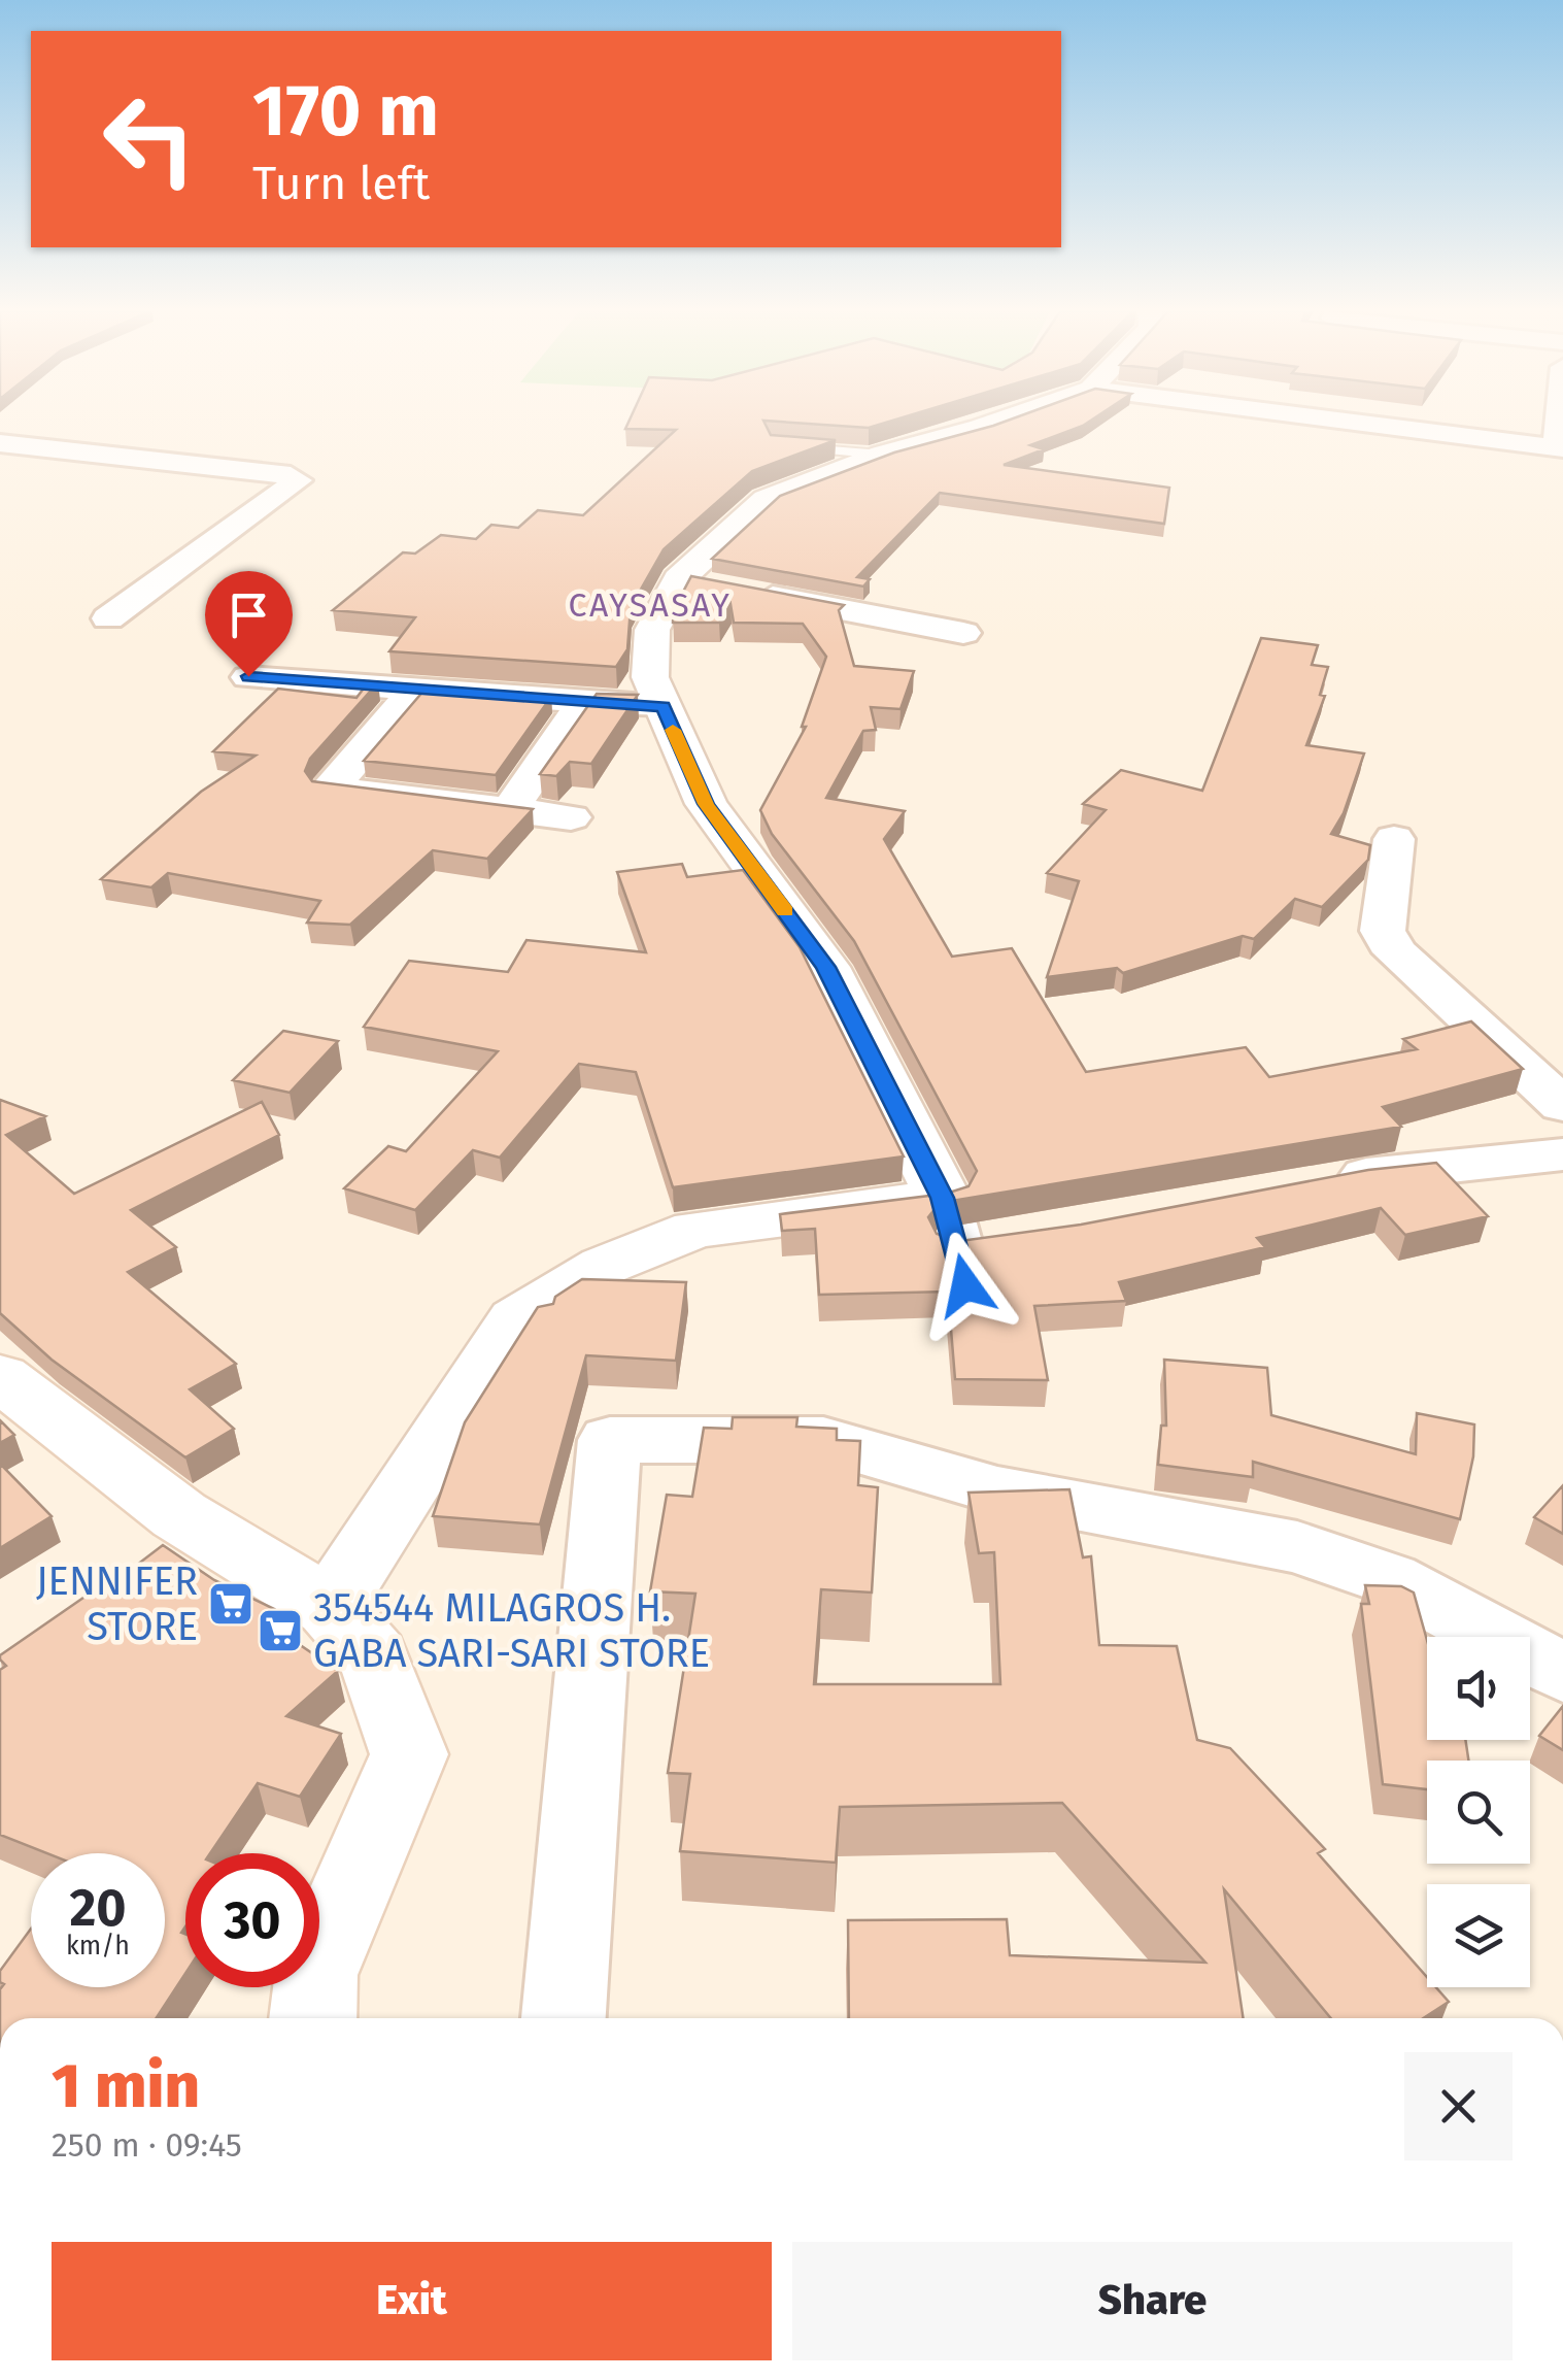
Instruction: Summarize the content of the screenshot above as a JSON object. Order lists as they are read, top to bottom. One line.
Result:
{"districts":["CAYSASAY"],"places":{"supermarket":["JENNIFER STORE","354544 MILAGROS H. GABA SARI-SARI STORE"]},"page":{"turn":["170 m","Turn left"],"speed":"20 km/h","limit":"30","heading":["1 min","250 m · 09:45"],"buttons":["Exit","Share"]}}
